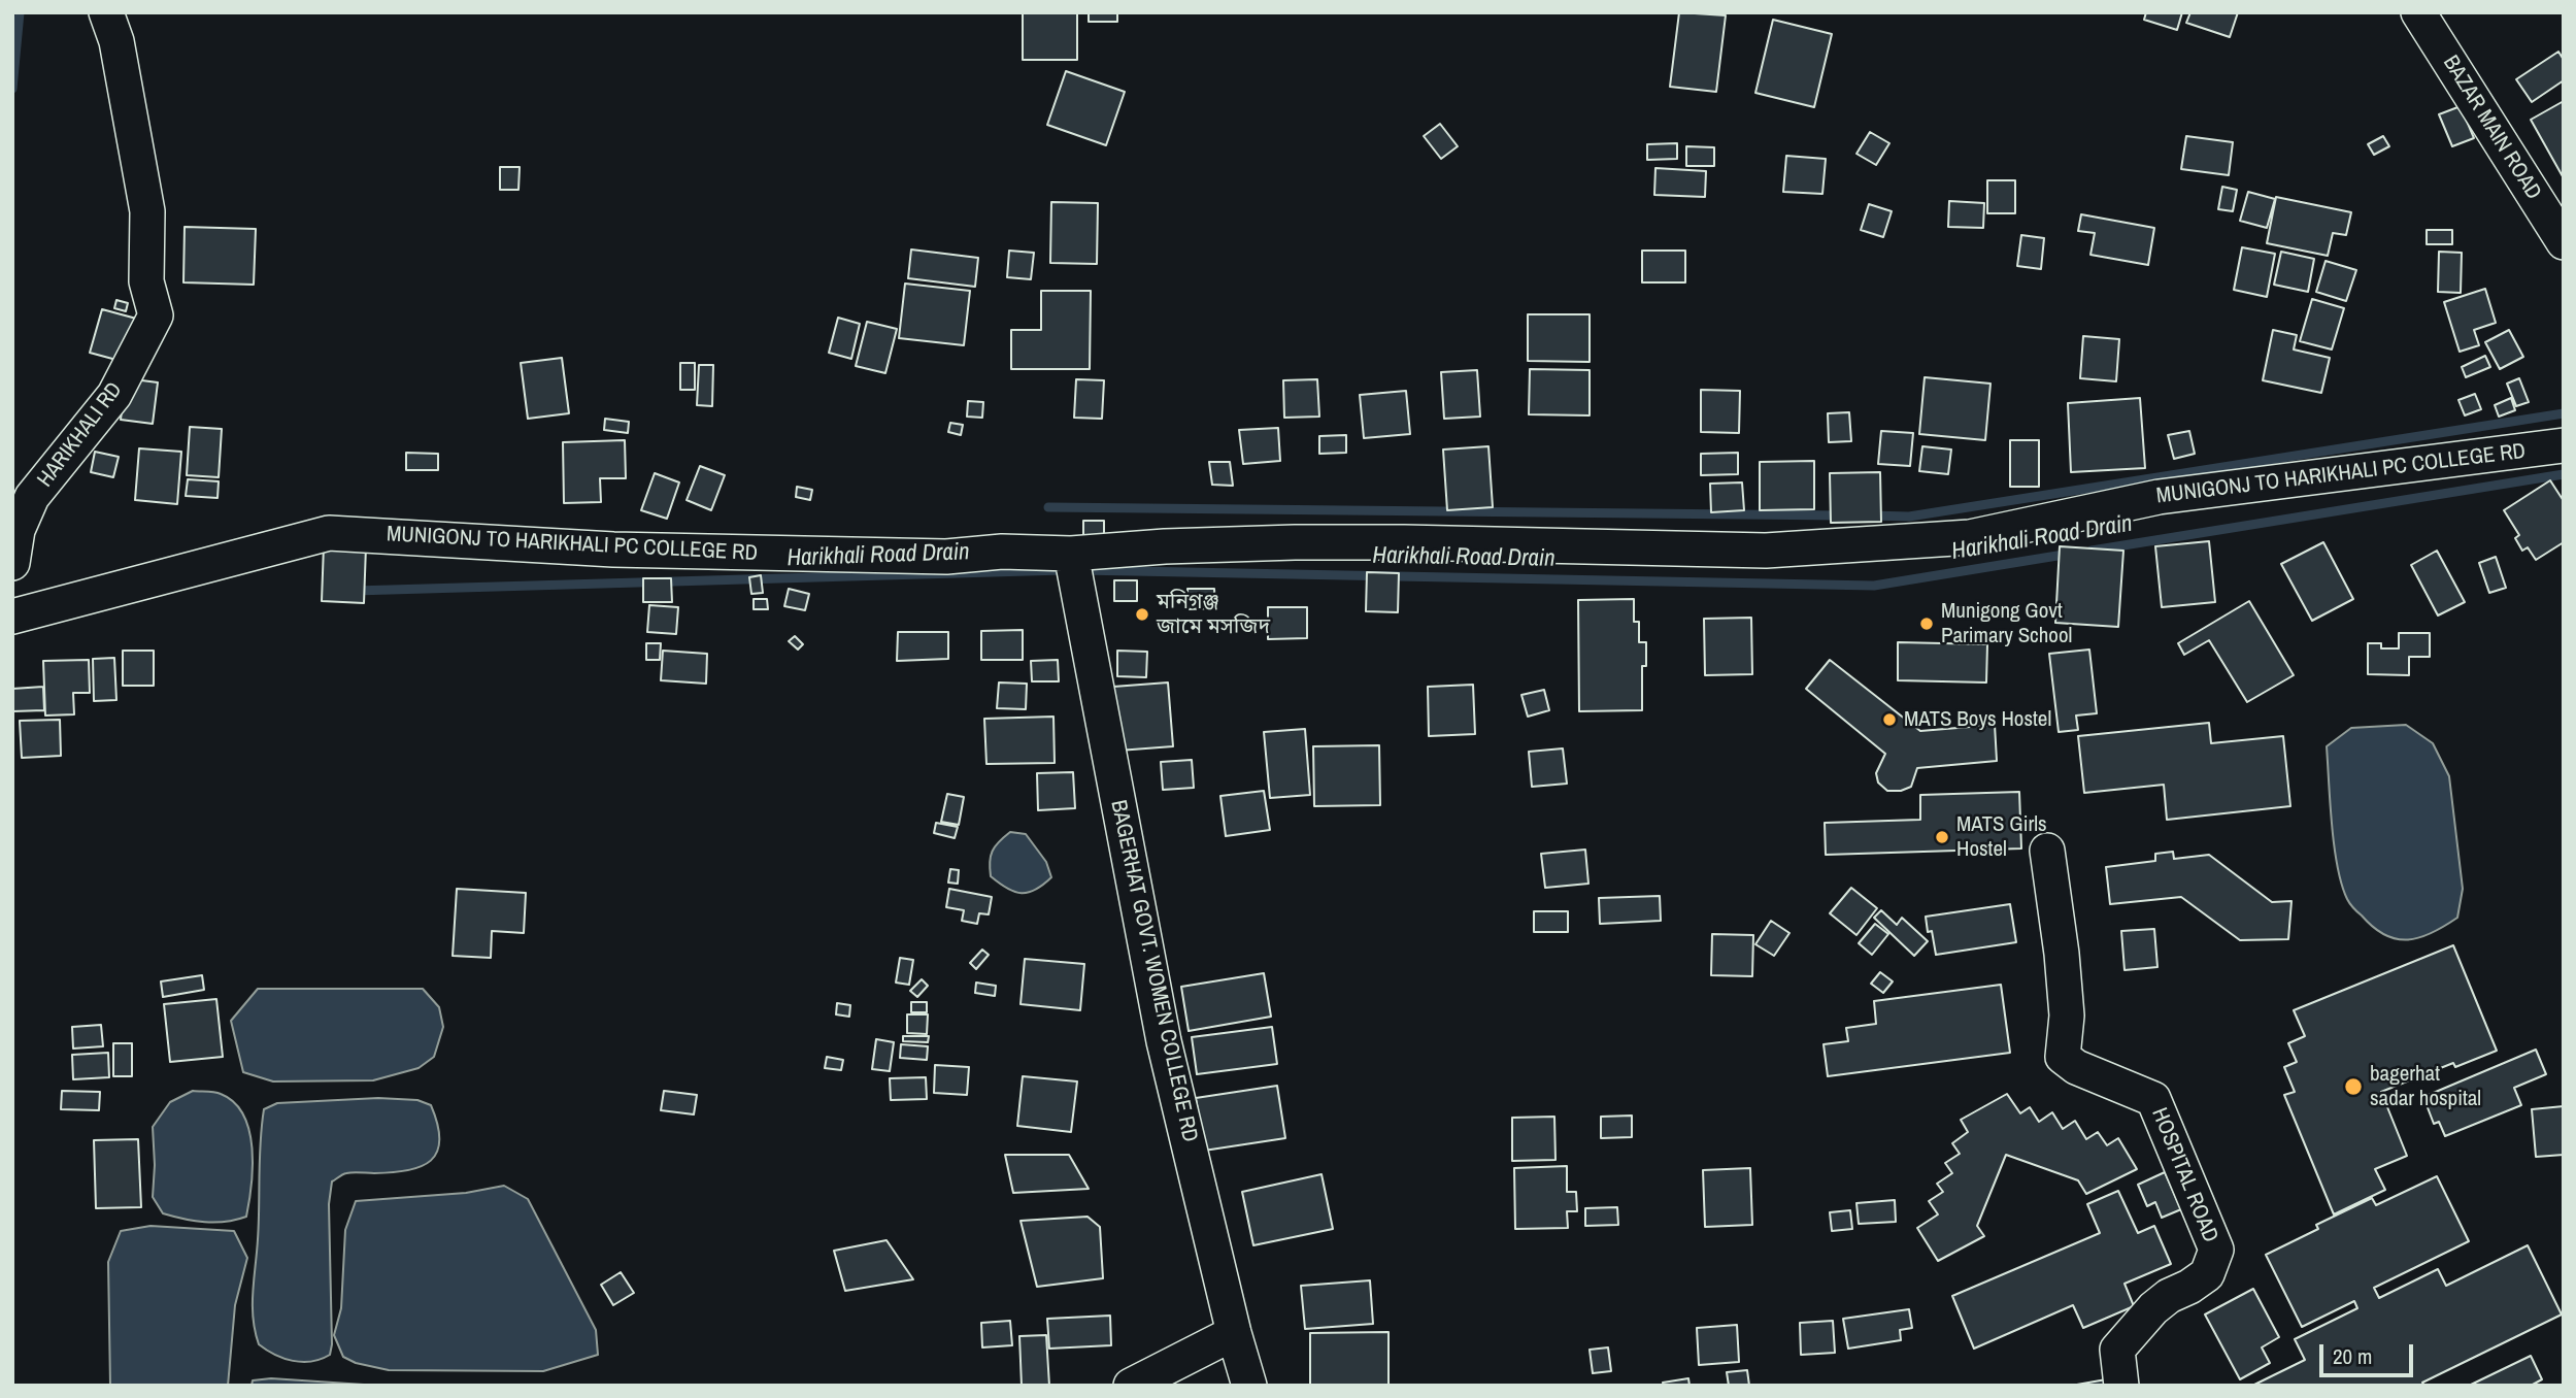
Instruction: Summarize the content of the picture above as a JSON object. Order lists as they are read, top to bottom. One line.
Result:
{"streets":{"street":["BAZAR MAIN ROAD","HARIKHALI RD","MUNIGONJ TO HARIKHALI PC COLLEGE RD","BAGERHAT GOVT. WOMEN COLLEGE RD","HOSPITAL ROAD"]},"crossings":[["MUNIGONJ TO HARIKHALI PC COLLEGE RD","BAGERHAT GOVT. WOMEN COLLEGE RD"]],"water":["Harikhali Road Drain"],"places":["মনিগঞ্জ জামে মসজিদ","Munigong Govt Parimary School","MATS Boys Hostel","MATS Girls Hostel","bagerhat sadar hospital"],"scale_bar":"20 m"}
